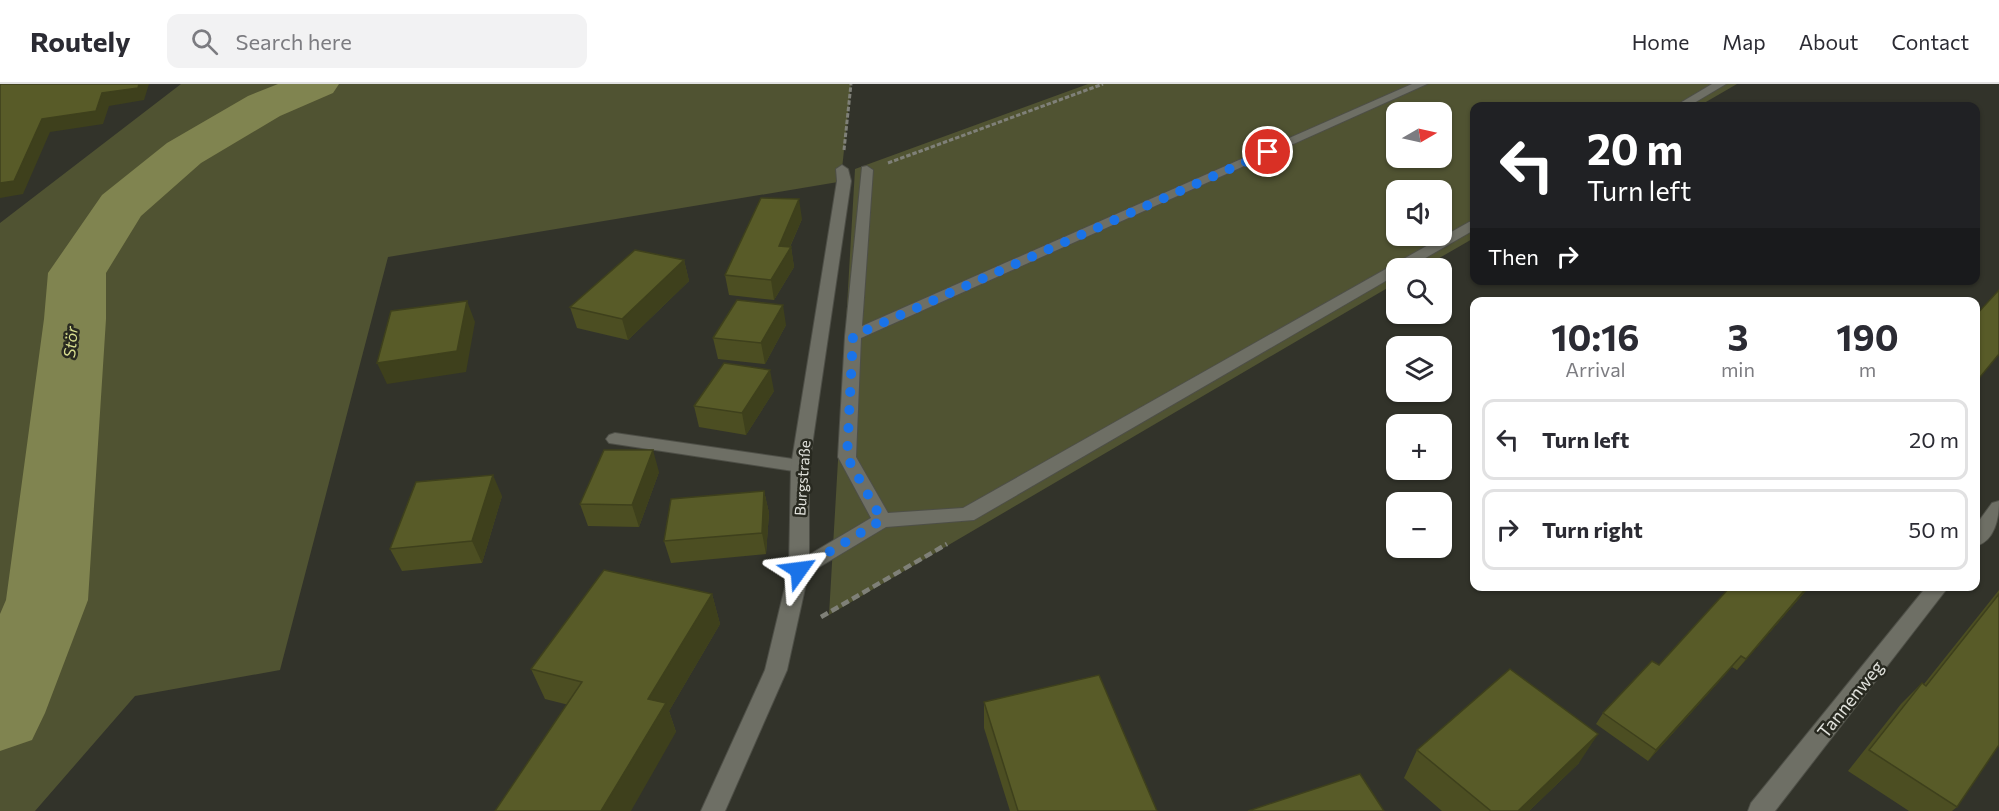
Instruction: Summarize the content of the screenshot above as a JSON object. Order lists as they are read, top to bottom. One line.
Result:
{"streets":{"street":["Burgstraße","Tannenweg"]},"water":["Stör"],"north":"right","page":{"header":"Routely","search":"Search here","nav":["Home","Map","About","Contact"],"map_buttons":["+","−"],"turn":["20 m","Turn left"],"then":"Then","eta":["10:16","Arrival","3","min","190","m"],"list":[{"name":"Turn left","value":"20 m"},{"name":"Turn right","value":"50 m"}]}}
